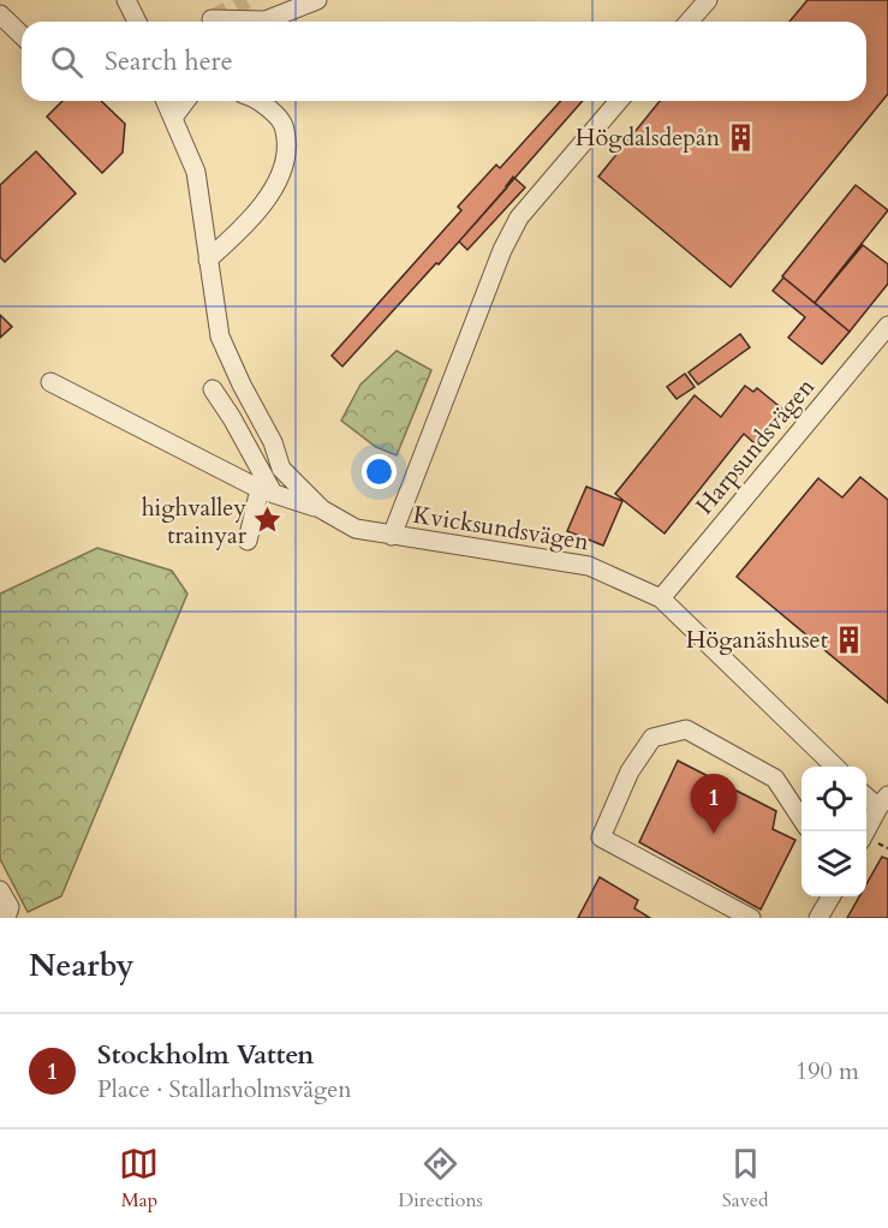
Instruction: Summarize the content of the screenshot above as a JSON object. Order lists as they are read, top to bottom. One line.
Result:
{"streets":{"street":["Harpsundsvägen","Kvicksundsvägen"]},"crossings":[["Harpsundsvägen","Kvicksundsvägen"]],"places":{"building":["Högdalsdepån","Höganäshuset"],"place":["highvalley trainyar"]},"page":{"search":"Search here","pins":"1","heading":"Nearby","list":[{"mark":"1","name":"Stockholm Vatten","note":"Place · Stallarholmsvägen","value":"190 m"}],"nav":["Map","Directions","Saved"]}}
